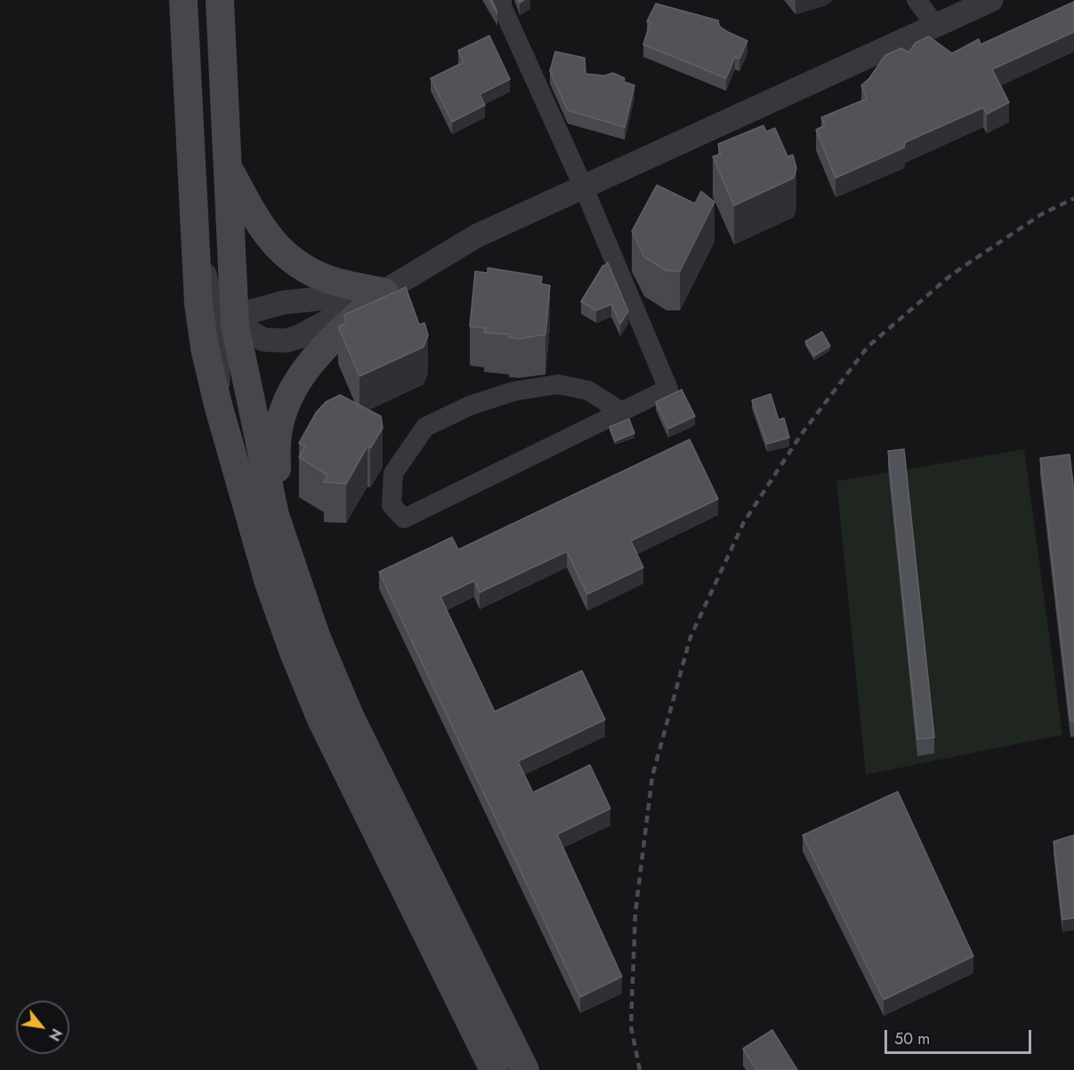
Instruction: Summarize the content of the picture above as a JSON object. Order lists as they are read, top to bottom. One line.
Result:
{"scale_bar":"50 m","north":"bottom right"}
